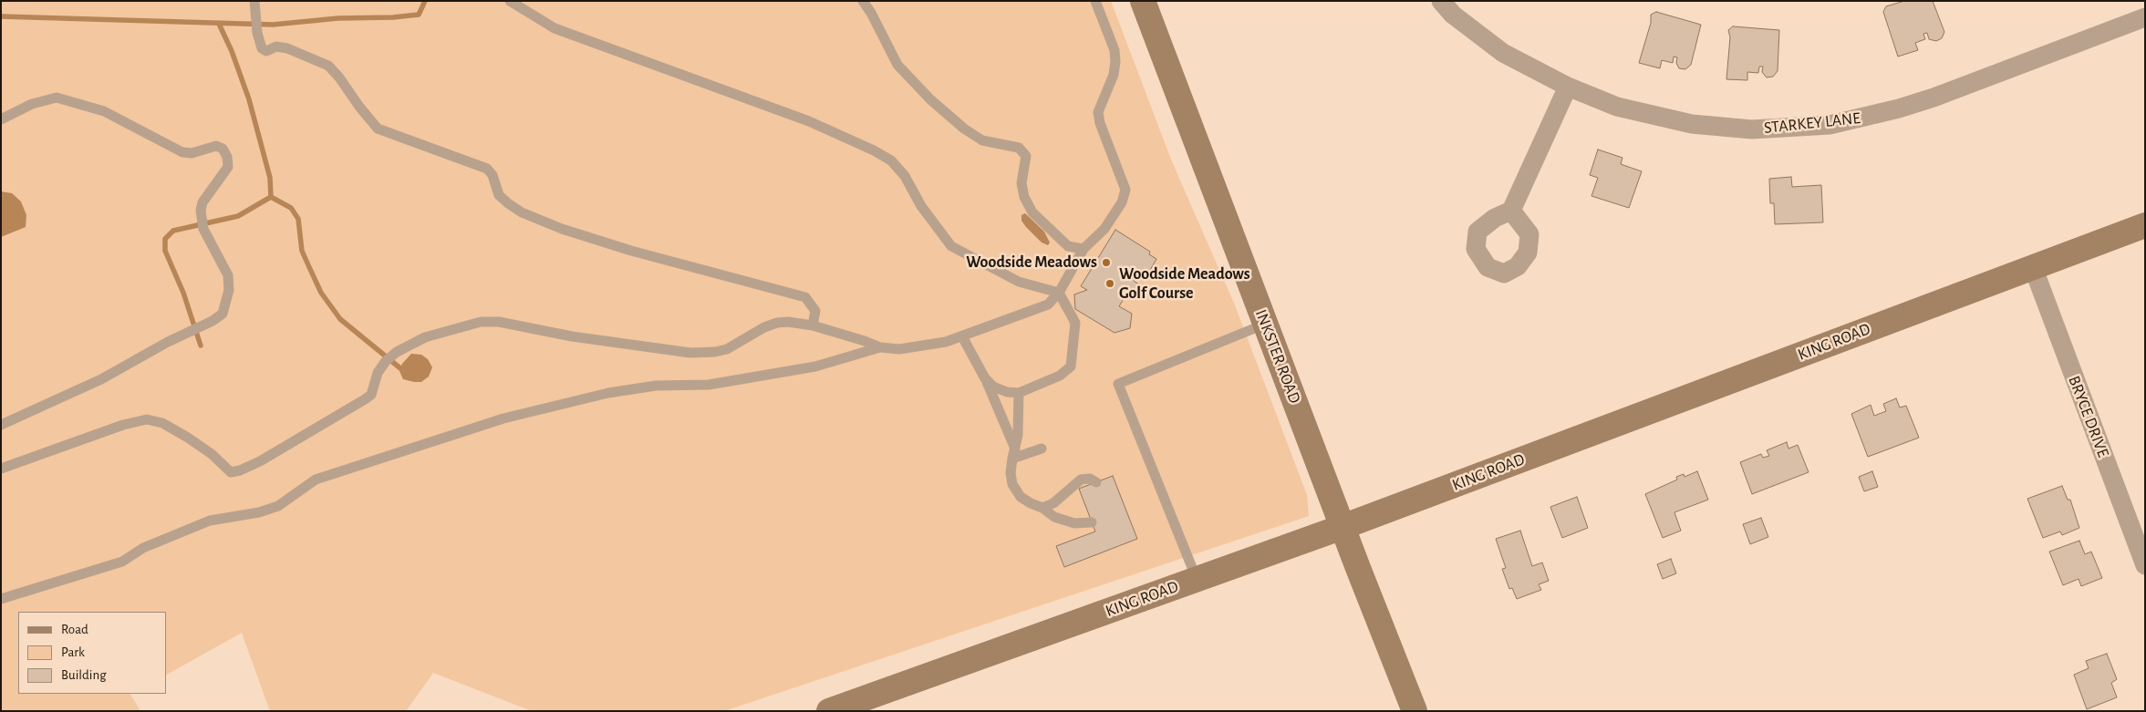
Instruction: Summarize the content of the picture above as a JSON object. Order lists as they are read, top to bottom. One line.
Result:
{"streets":{"street":["STARKEY LANE","KING ROAD","INKSTER ROAD","BRYCE DRIVE"]},"crossings":[["KING ROAD","INKSTER ROAD"],["KING ROAD","BRYCE DRIVE"]],"places":["Woodside Meadows","Woodside Meadows Golf Course"],"legend":["Road","Park","Building"]}
